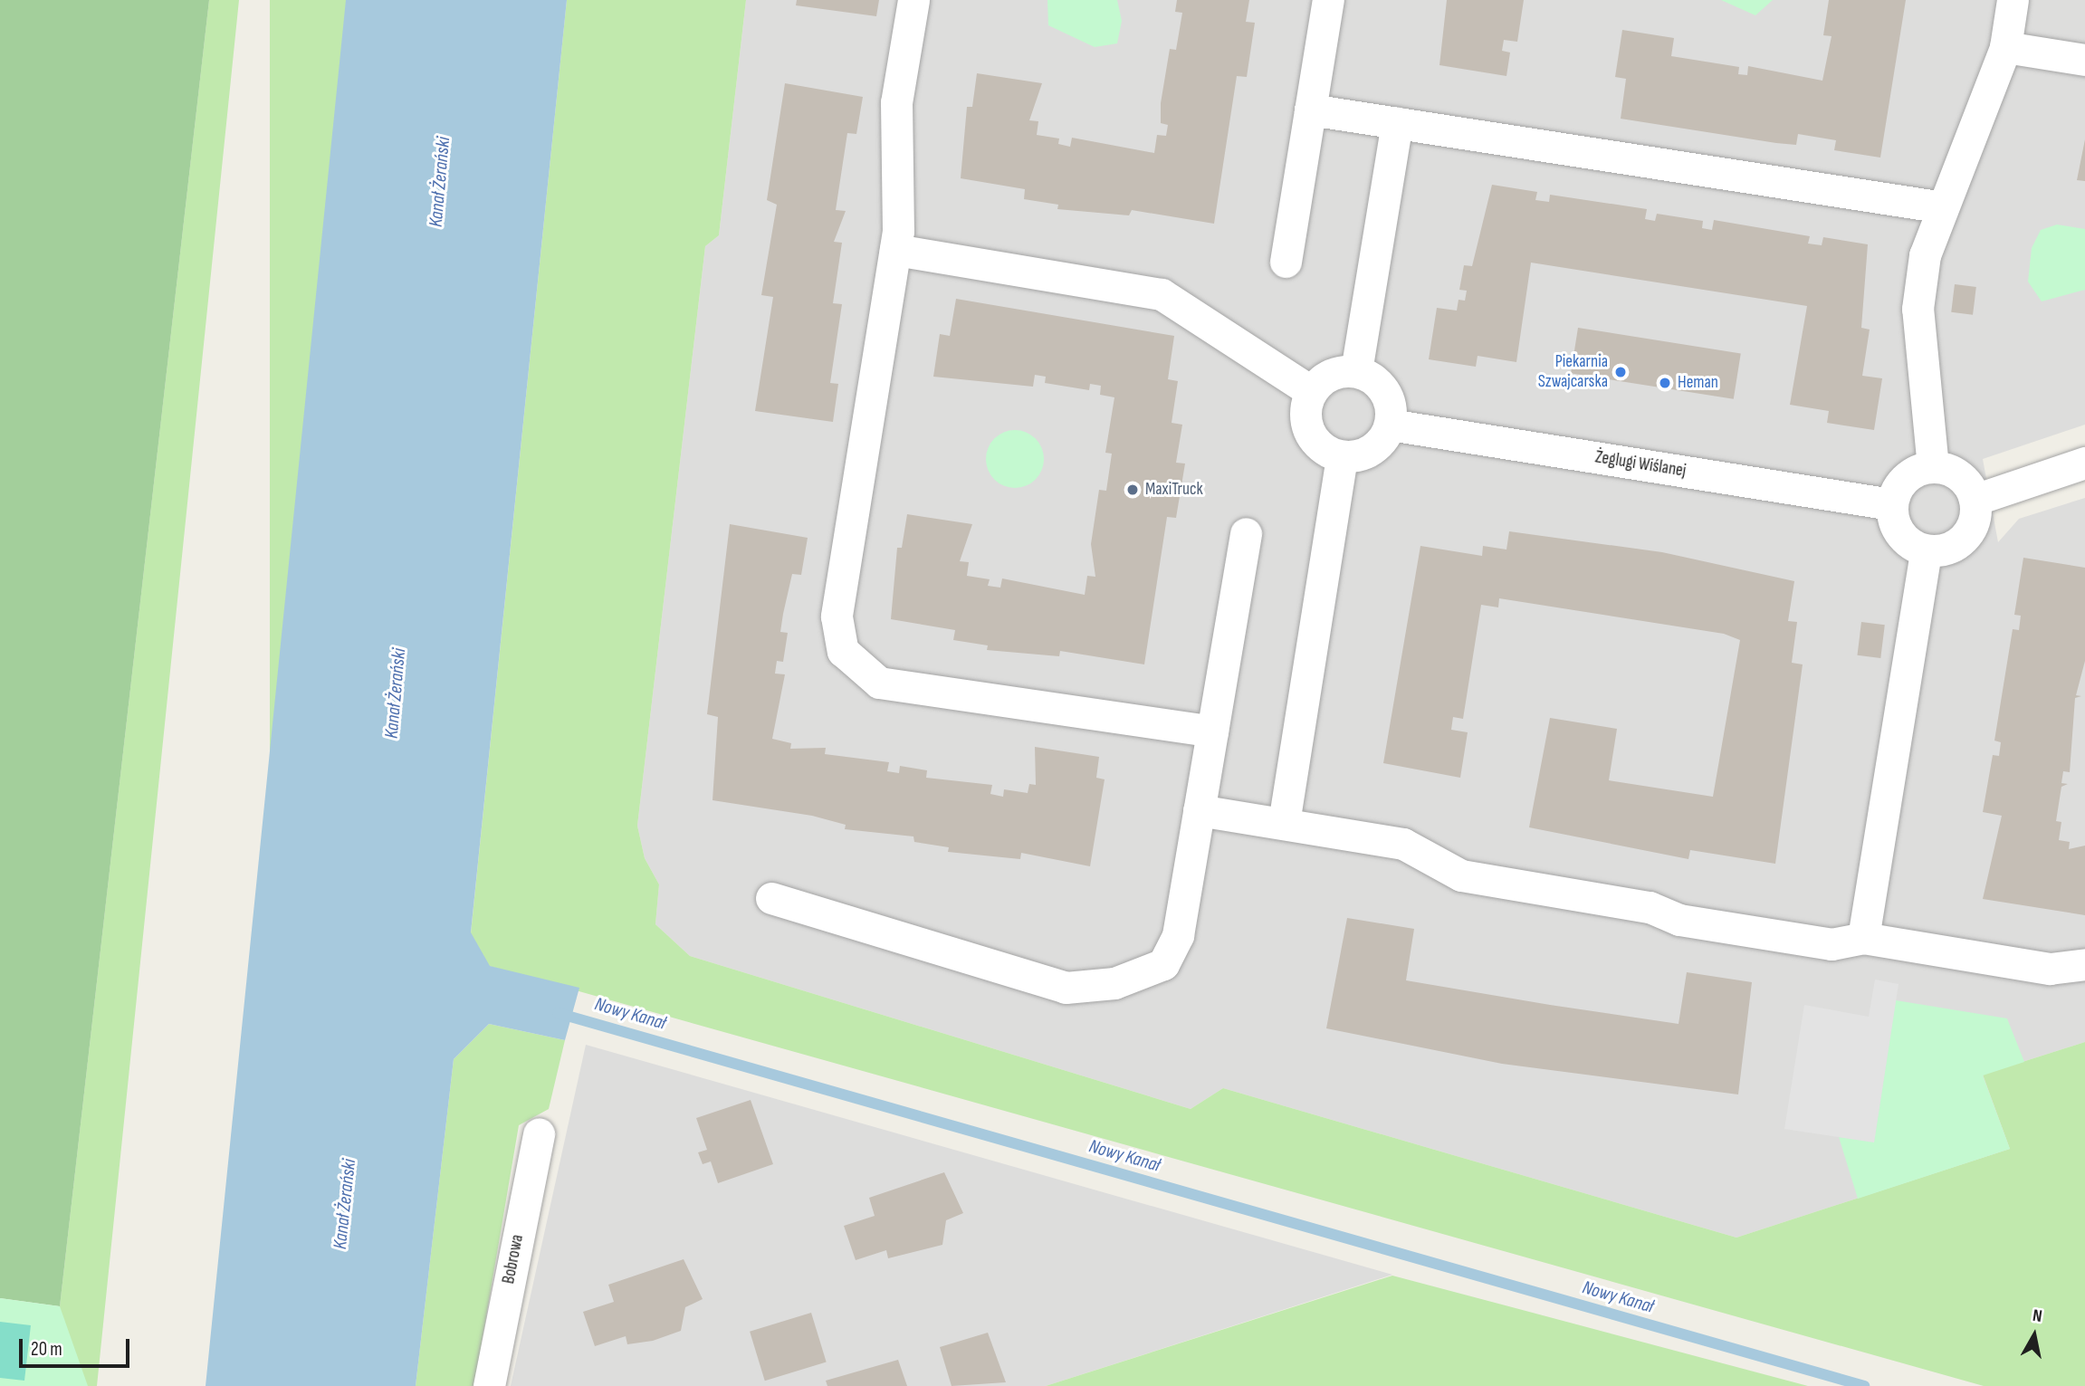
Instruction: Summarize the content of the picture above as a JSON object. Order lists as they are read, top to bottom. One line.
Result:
{"streets":{"street":["Żeglugi Wiślanej","Bobrowa"]},"water":["Kanał Żerański","Nowy Kanał"],"places":["Piekarnia Szwajcarska","Heman","MaxiTruck"],"scale_bar":"20 m","north":"top"}
